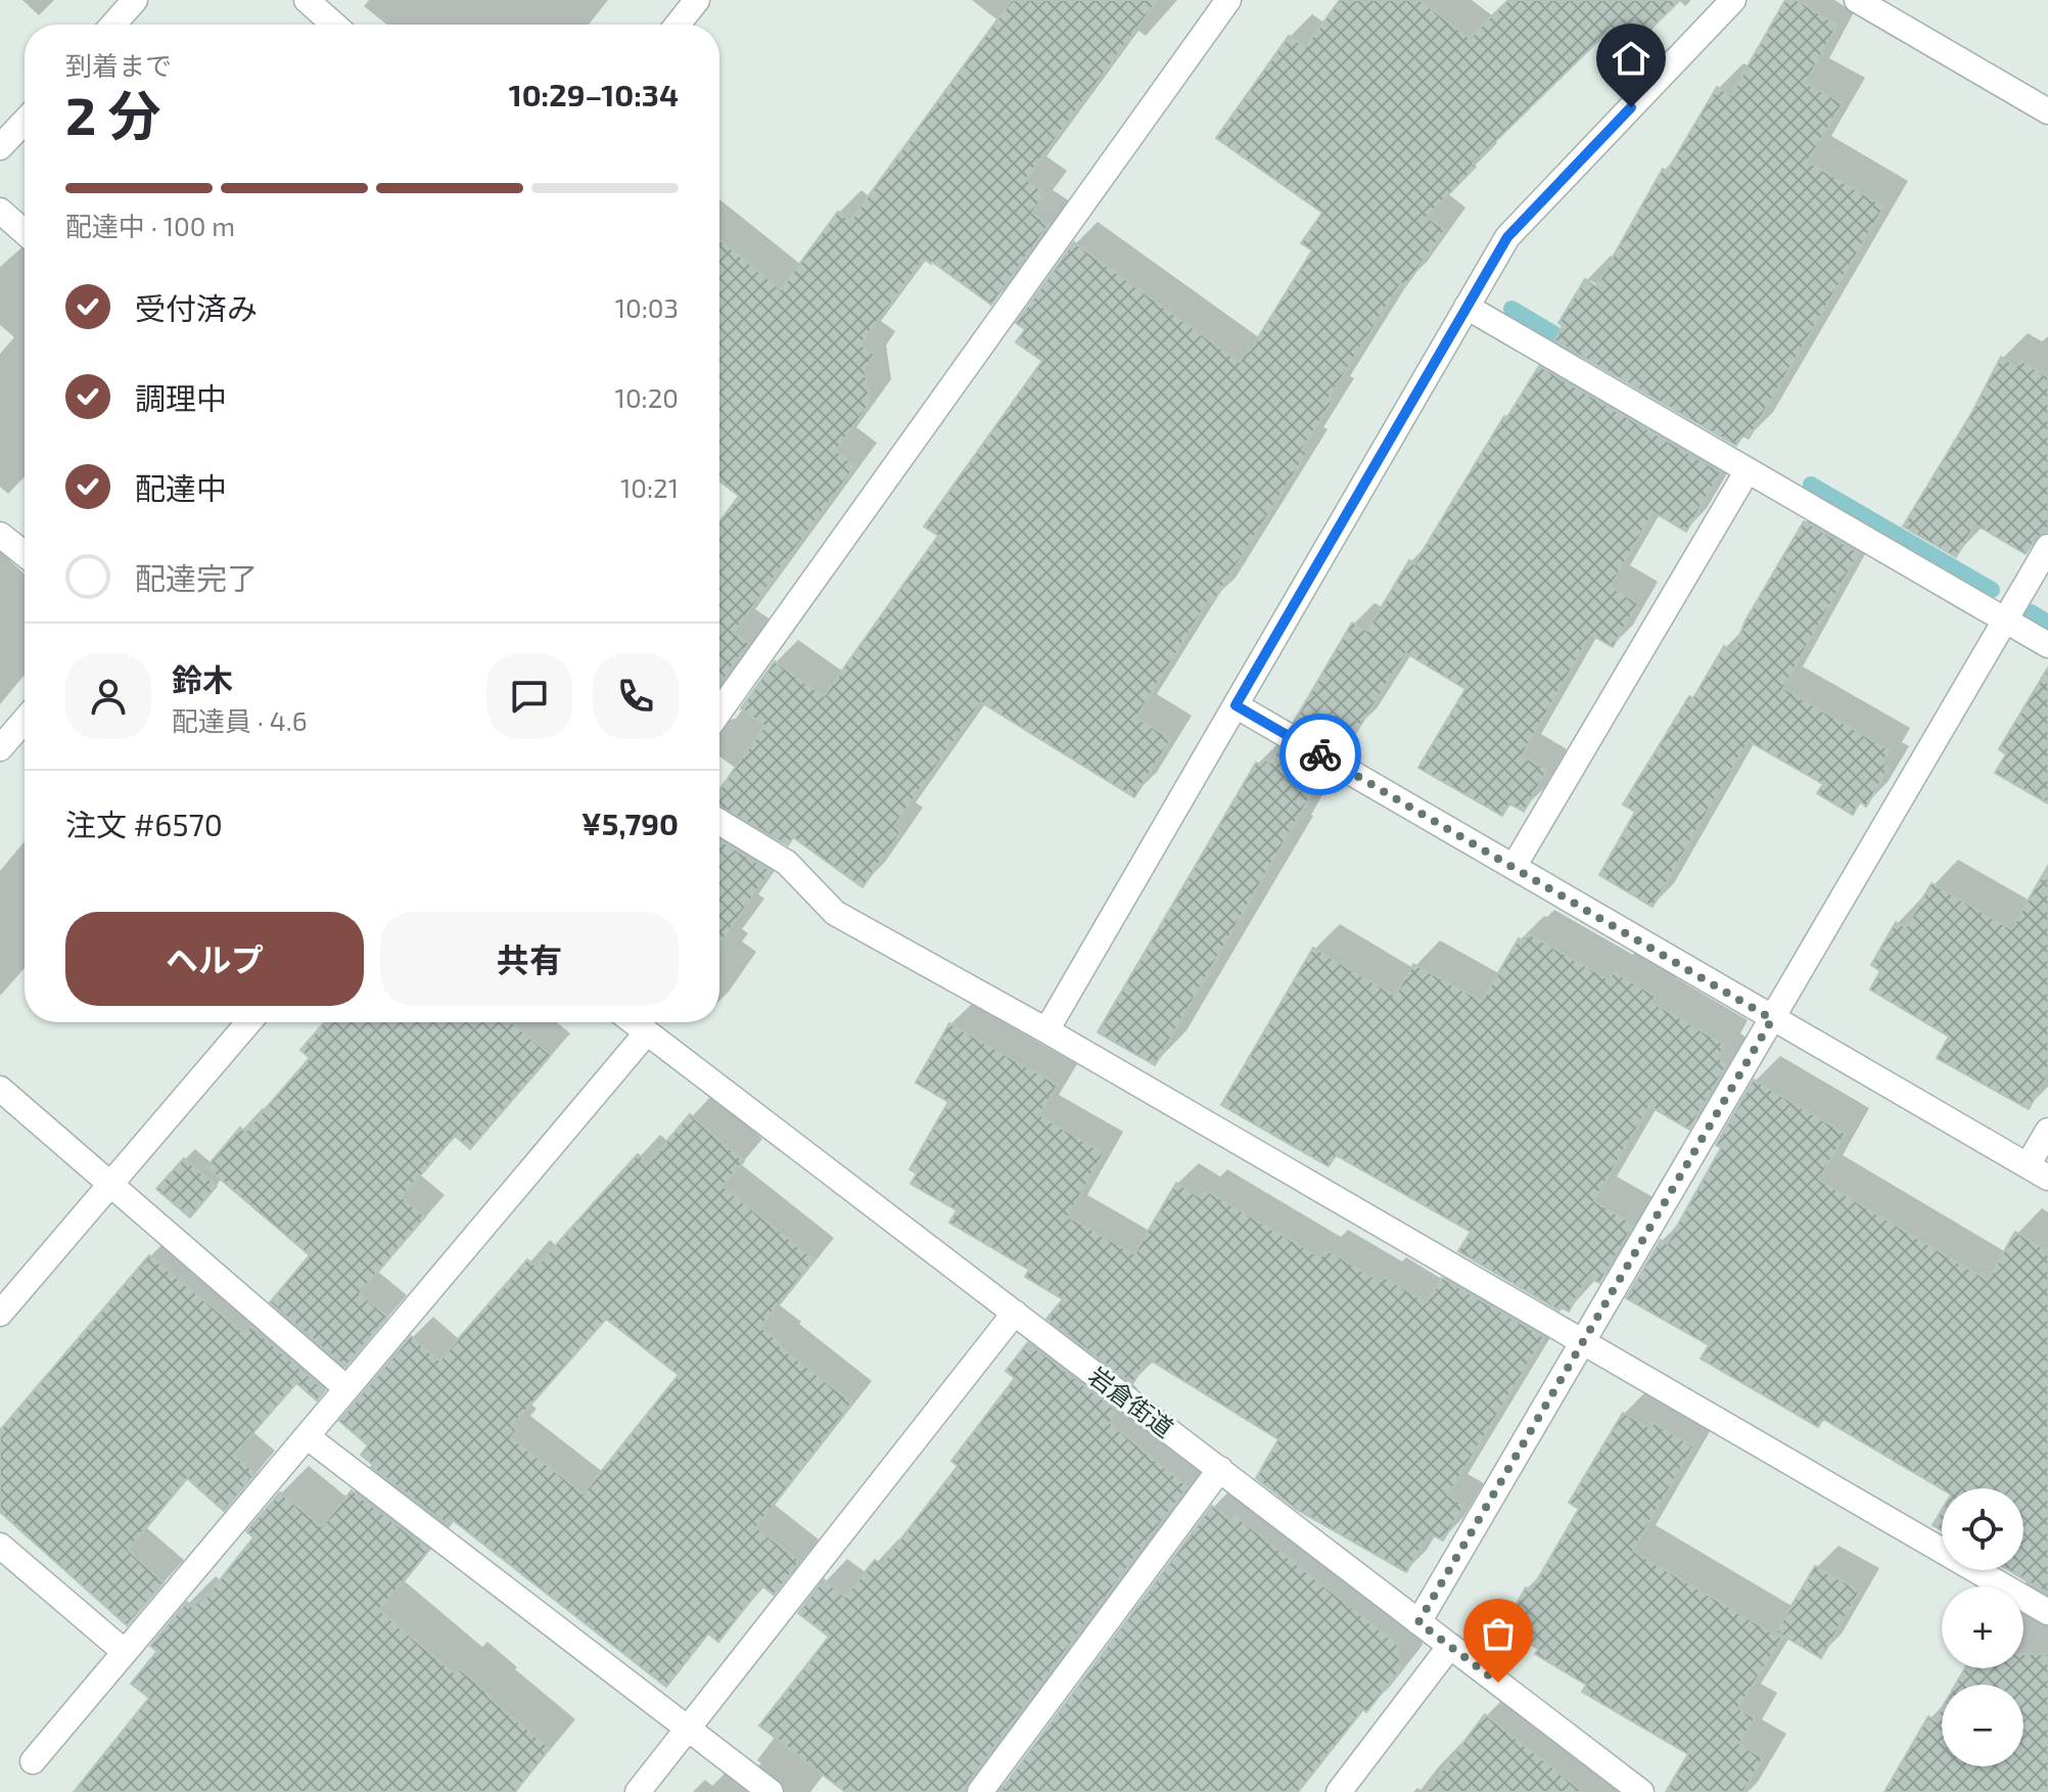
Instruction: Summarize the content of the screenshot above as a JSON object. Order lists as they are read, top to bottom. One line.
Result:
{"streets":{"street":["岩倉街道"]},"page":{"heading":["2 分","到着まで","10:29–10:34"],"panel":["鈴木","配達員 · 4.6","注文 #6570","¥5,790"],"bar":"配達中 · 100 m","list":[["受付済み","10:03"],["調理中","10:20"],["配達中","10:21"],"配達完了"],"buttons":["ヘルプ","共有"],"map_buttons":["+","−"]}}
